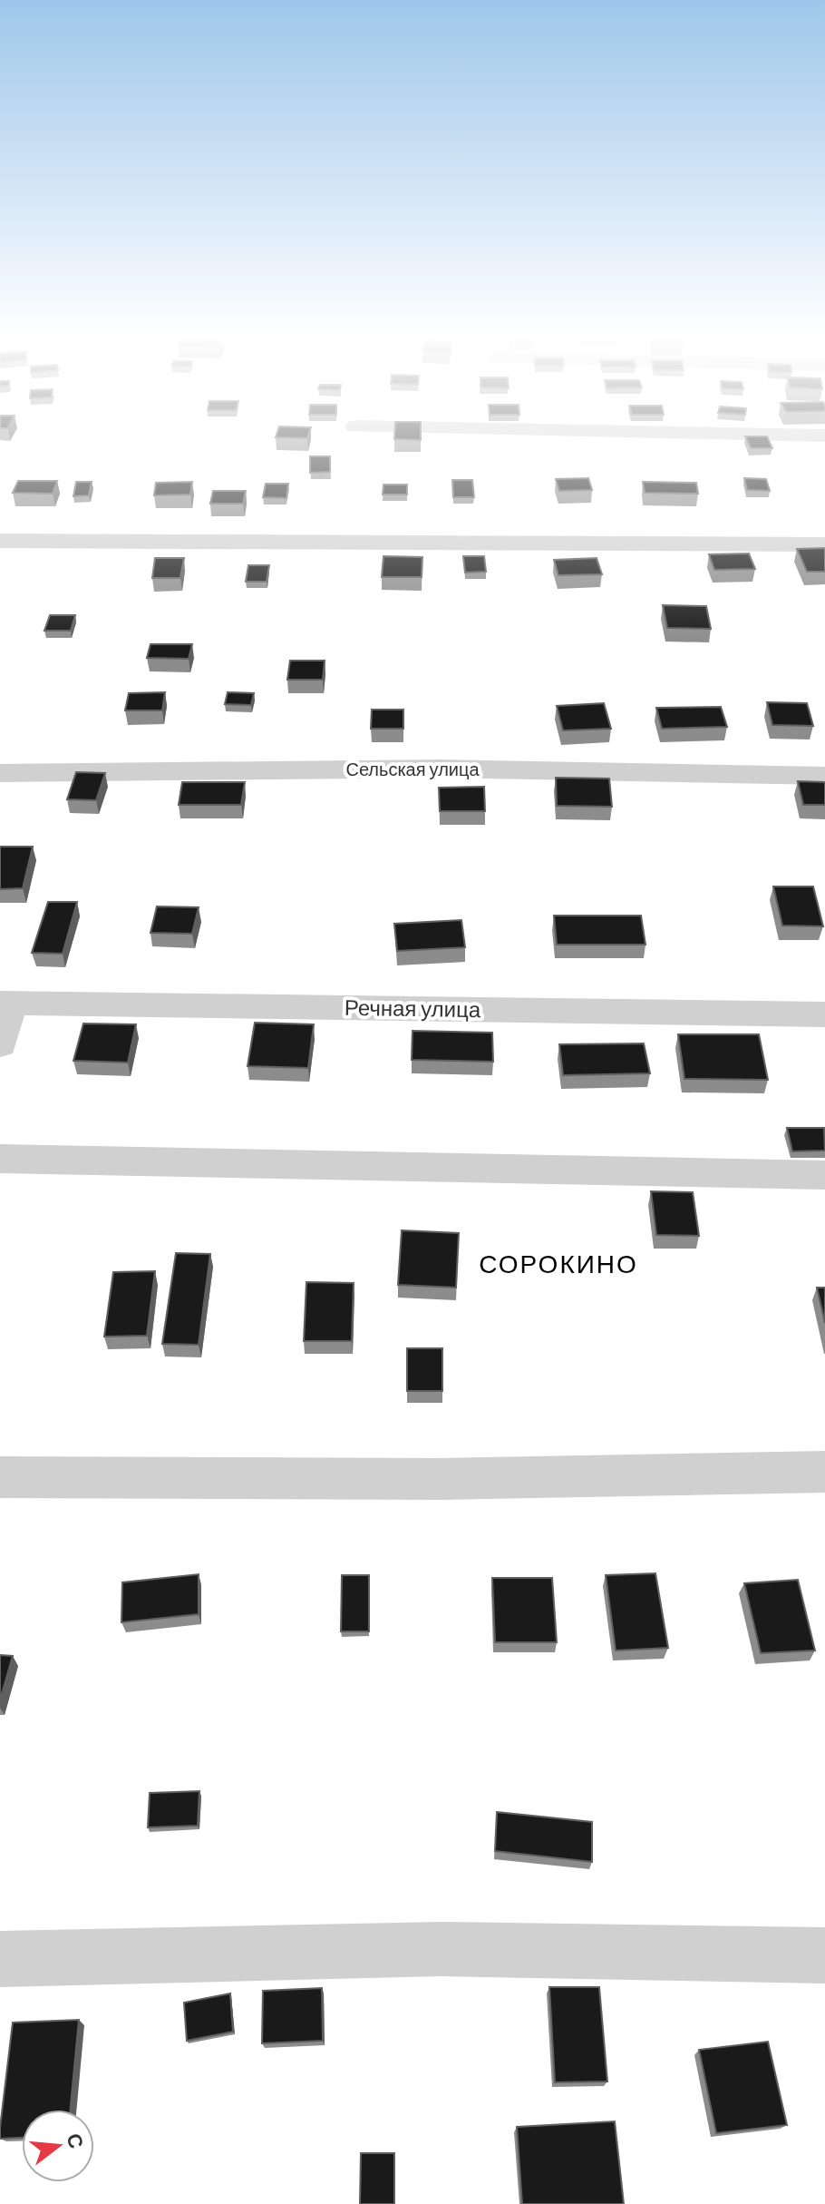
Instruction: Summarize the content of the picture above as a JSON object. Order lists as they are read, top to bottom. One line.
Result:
{"streets":{"street":["Сельская улица","Речная улица"]},"districts":["СОРОКИНО"],"north":"right"}
